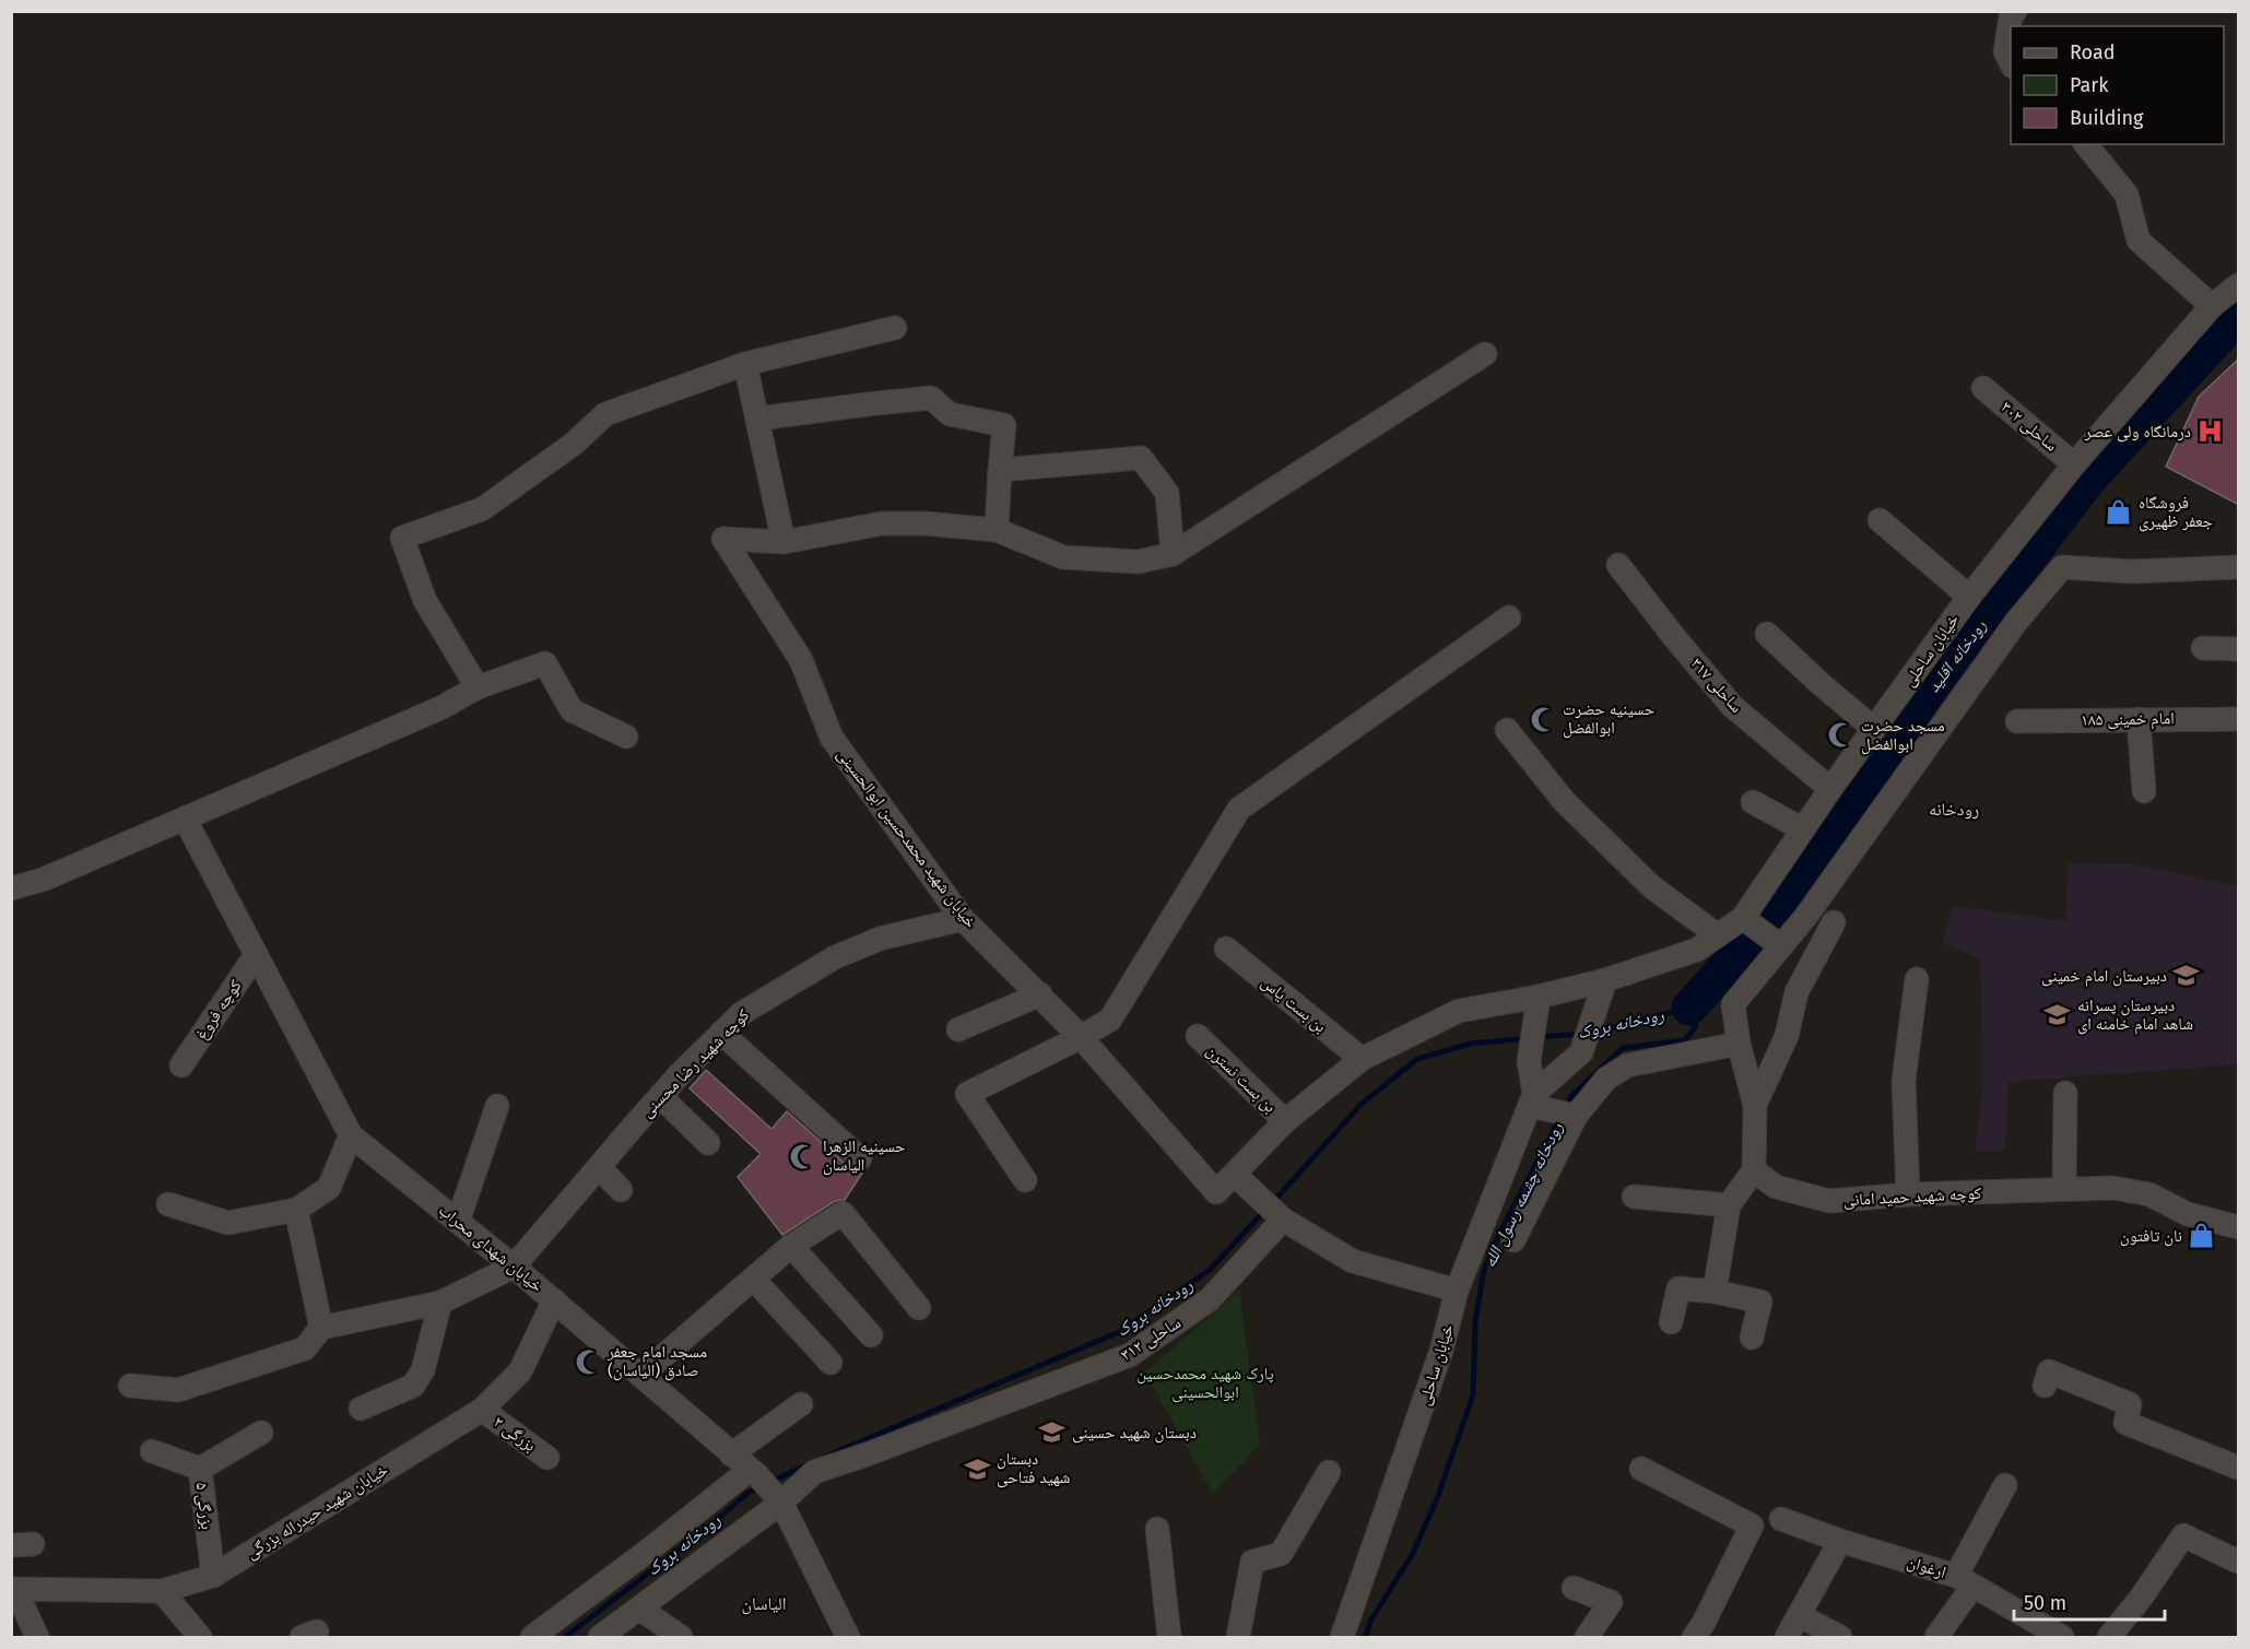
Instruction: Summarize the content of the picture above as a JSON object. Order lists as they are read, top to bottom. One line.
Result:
{"streets":{"street":["ساحلی ۳۰۲","خیابان ساحلی","ساحلی ۳۱۷","امام خمینی ۱۸۵","خیابان شهید محمدحسین ابوالحسینی","بن بست یاس","کوچه فروغ","کوچه شهید رضا محسنی","بن بست نسترن","کوچه شهید حمید امانی","خیابان شهدای محراب","ساحلی ۳۱۲","بزرگی ۲","بزرگی ۵","خیابان شهید حیدراله بزرگی","ارغوان"]},"crossings":[["ساحلی ۳۰۲","خیابان ساحلی"],["خیابان ساحلی","ساحلی ۳۱۷"],["خیابان ساحلی","خیابان شهید محمدحسین ابوالحسینی"],["خیابان ساحلی","بن بست یاس"],["خیابان ساحلی","بن بست نسترن"],["خیابان شهید محمدحسین ابوالحسینی","کوچه شهید رضا محسنی"],["کوچه فروغ","خیابان شهدای محراب"],["کوچه شهید رضا محسنی","خیابان شهدای محراب"],["خیابان شهدای محراب","ساحلی ۳۱۲"],["خیابان شهدای محراب","خیابان شهید حیدراله بزرگی"],["بزرگی ۲","خیابان شهید حیدراله بزرگی"],["بزرگی ۵","خیابان شهید حیدراله بزرگی"]],"districts":["رودخانه","الیاسان"],"water":["رودخانه اقلید","رودخانه بروک","رودخانه چشمه رسول الله"],"parks":["پارک شهید محمدحسین ابوالحسینی"],"places":{"hospital":["درمانگاه ولی عصر"],"shop":["فروشگاه جعفر ظهیری","نان تافتون"],"mosque":["حسینیه حضرت ابوالفضل","مسجد حضرت ابوالفضل","حسینیه الزهرا الیاسان","مسجد امام جعفر صادق (الیاسان)"],"school or university":["دبیرستان امام خمینی","دبیرستان پسرانه شاهد امام خامنه ای","دبستان شهید حسینی","دبستان شهید فتاحی"]},"legend":["Road","Park","Building"],"scale_bar":"50 m"}
